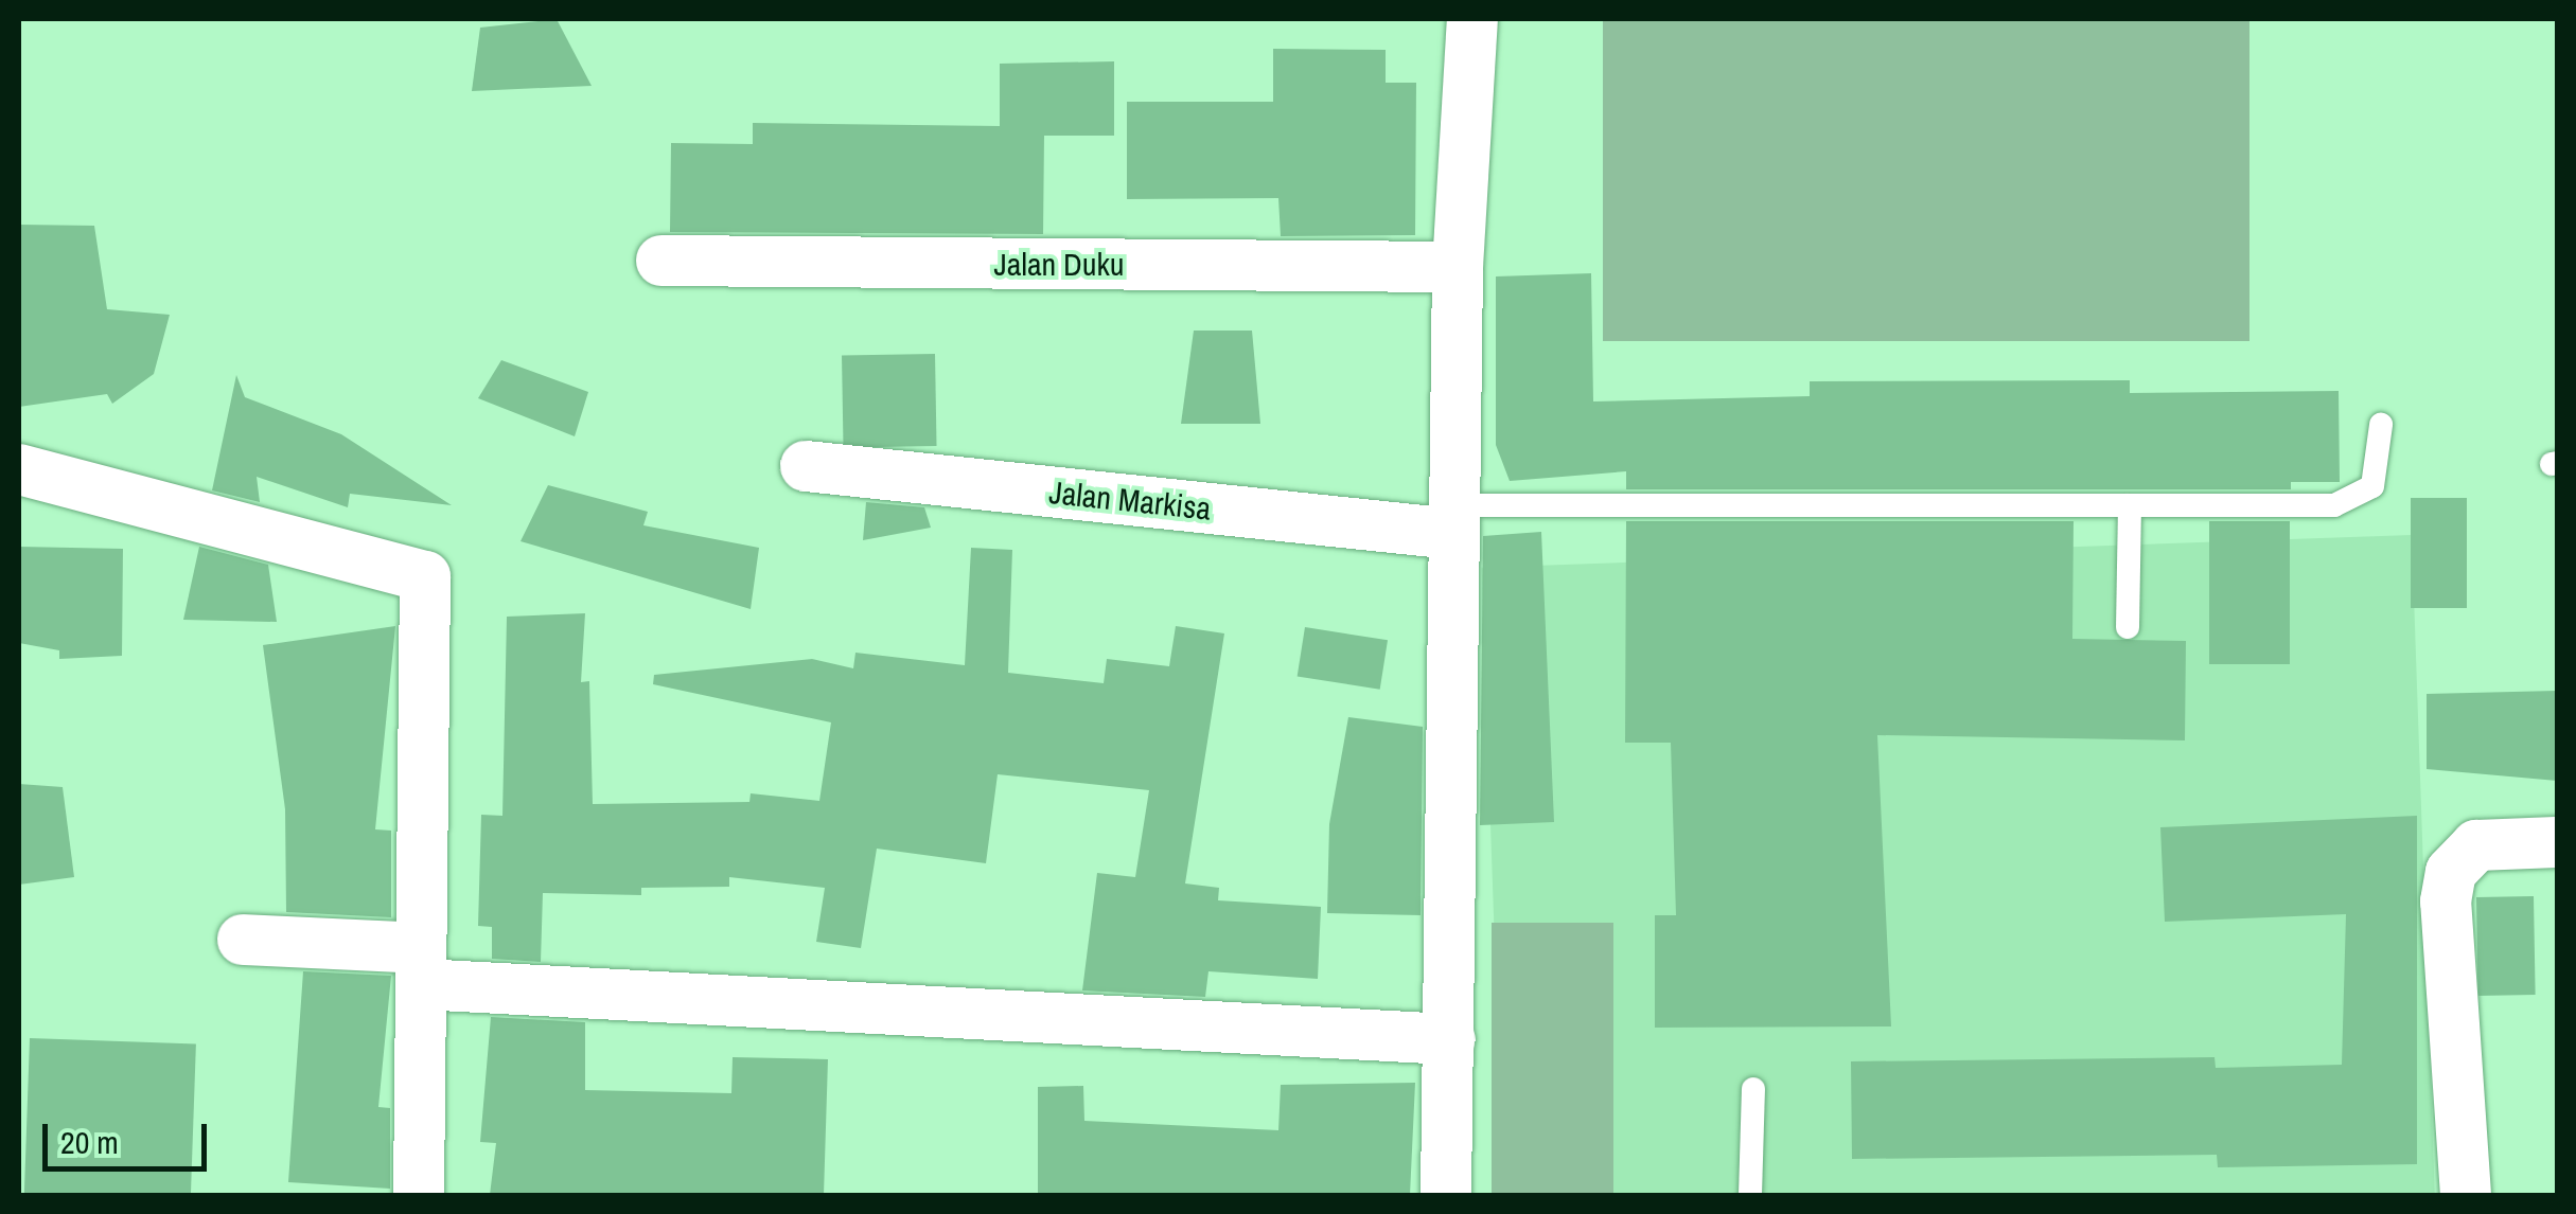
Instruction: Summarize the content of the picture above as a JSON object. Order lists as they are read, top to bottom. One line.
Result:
{"streets":{"street":["Jalan Duku","Jalan Markisa"]},"scale_bar":"20 m"}
